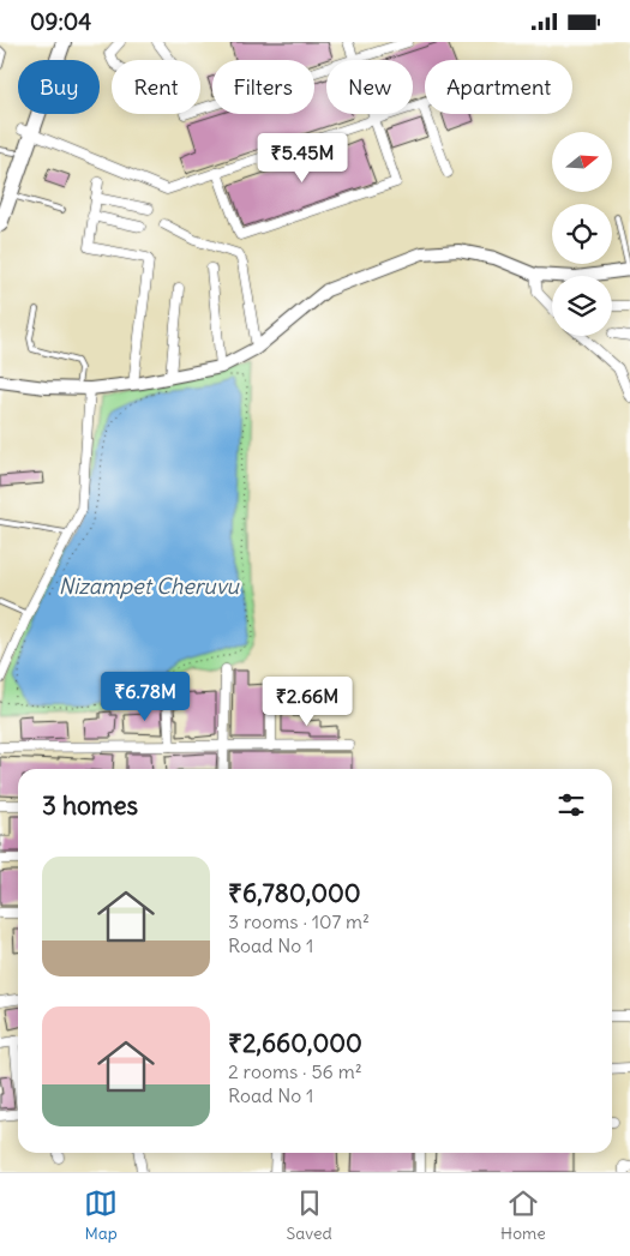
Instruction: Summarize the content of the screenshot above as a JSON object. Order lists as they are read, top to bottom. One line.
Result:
{"water":["Nizampet Cheruvu"],"north":"right","page":{"status":"09:04","chip":["Buy","Rent","Filters","New","Apartment"],"price":["₹5.45M","₹6.78M","₹2.66M"],"heading":"3 homes","list":[{"name":"₹6,780,000","note":"3 rooms · 107 m² · Road No 1"},{"name":"₹2,660,000","note":"2 rooms · 56 m² · Road No 1"}],"tabs":["Map","Saved","Home"]}}
